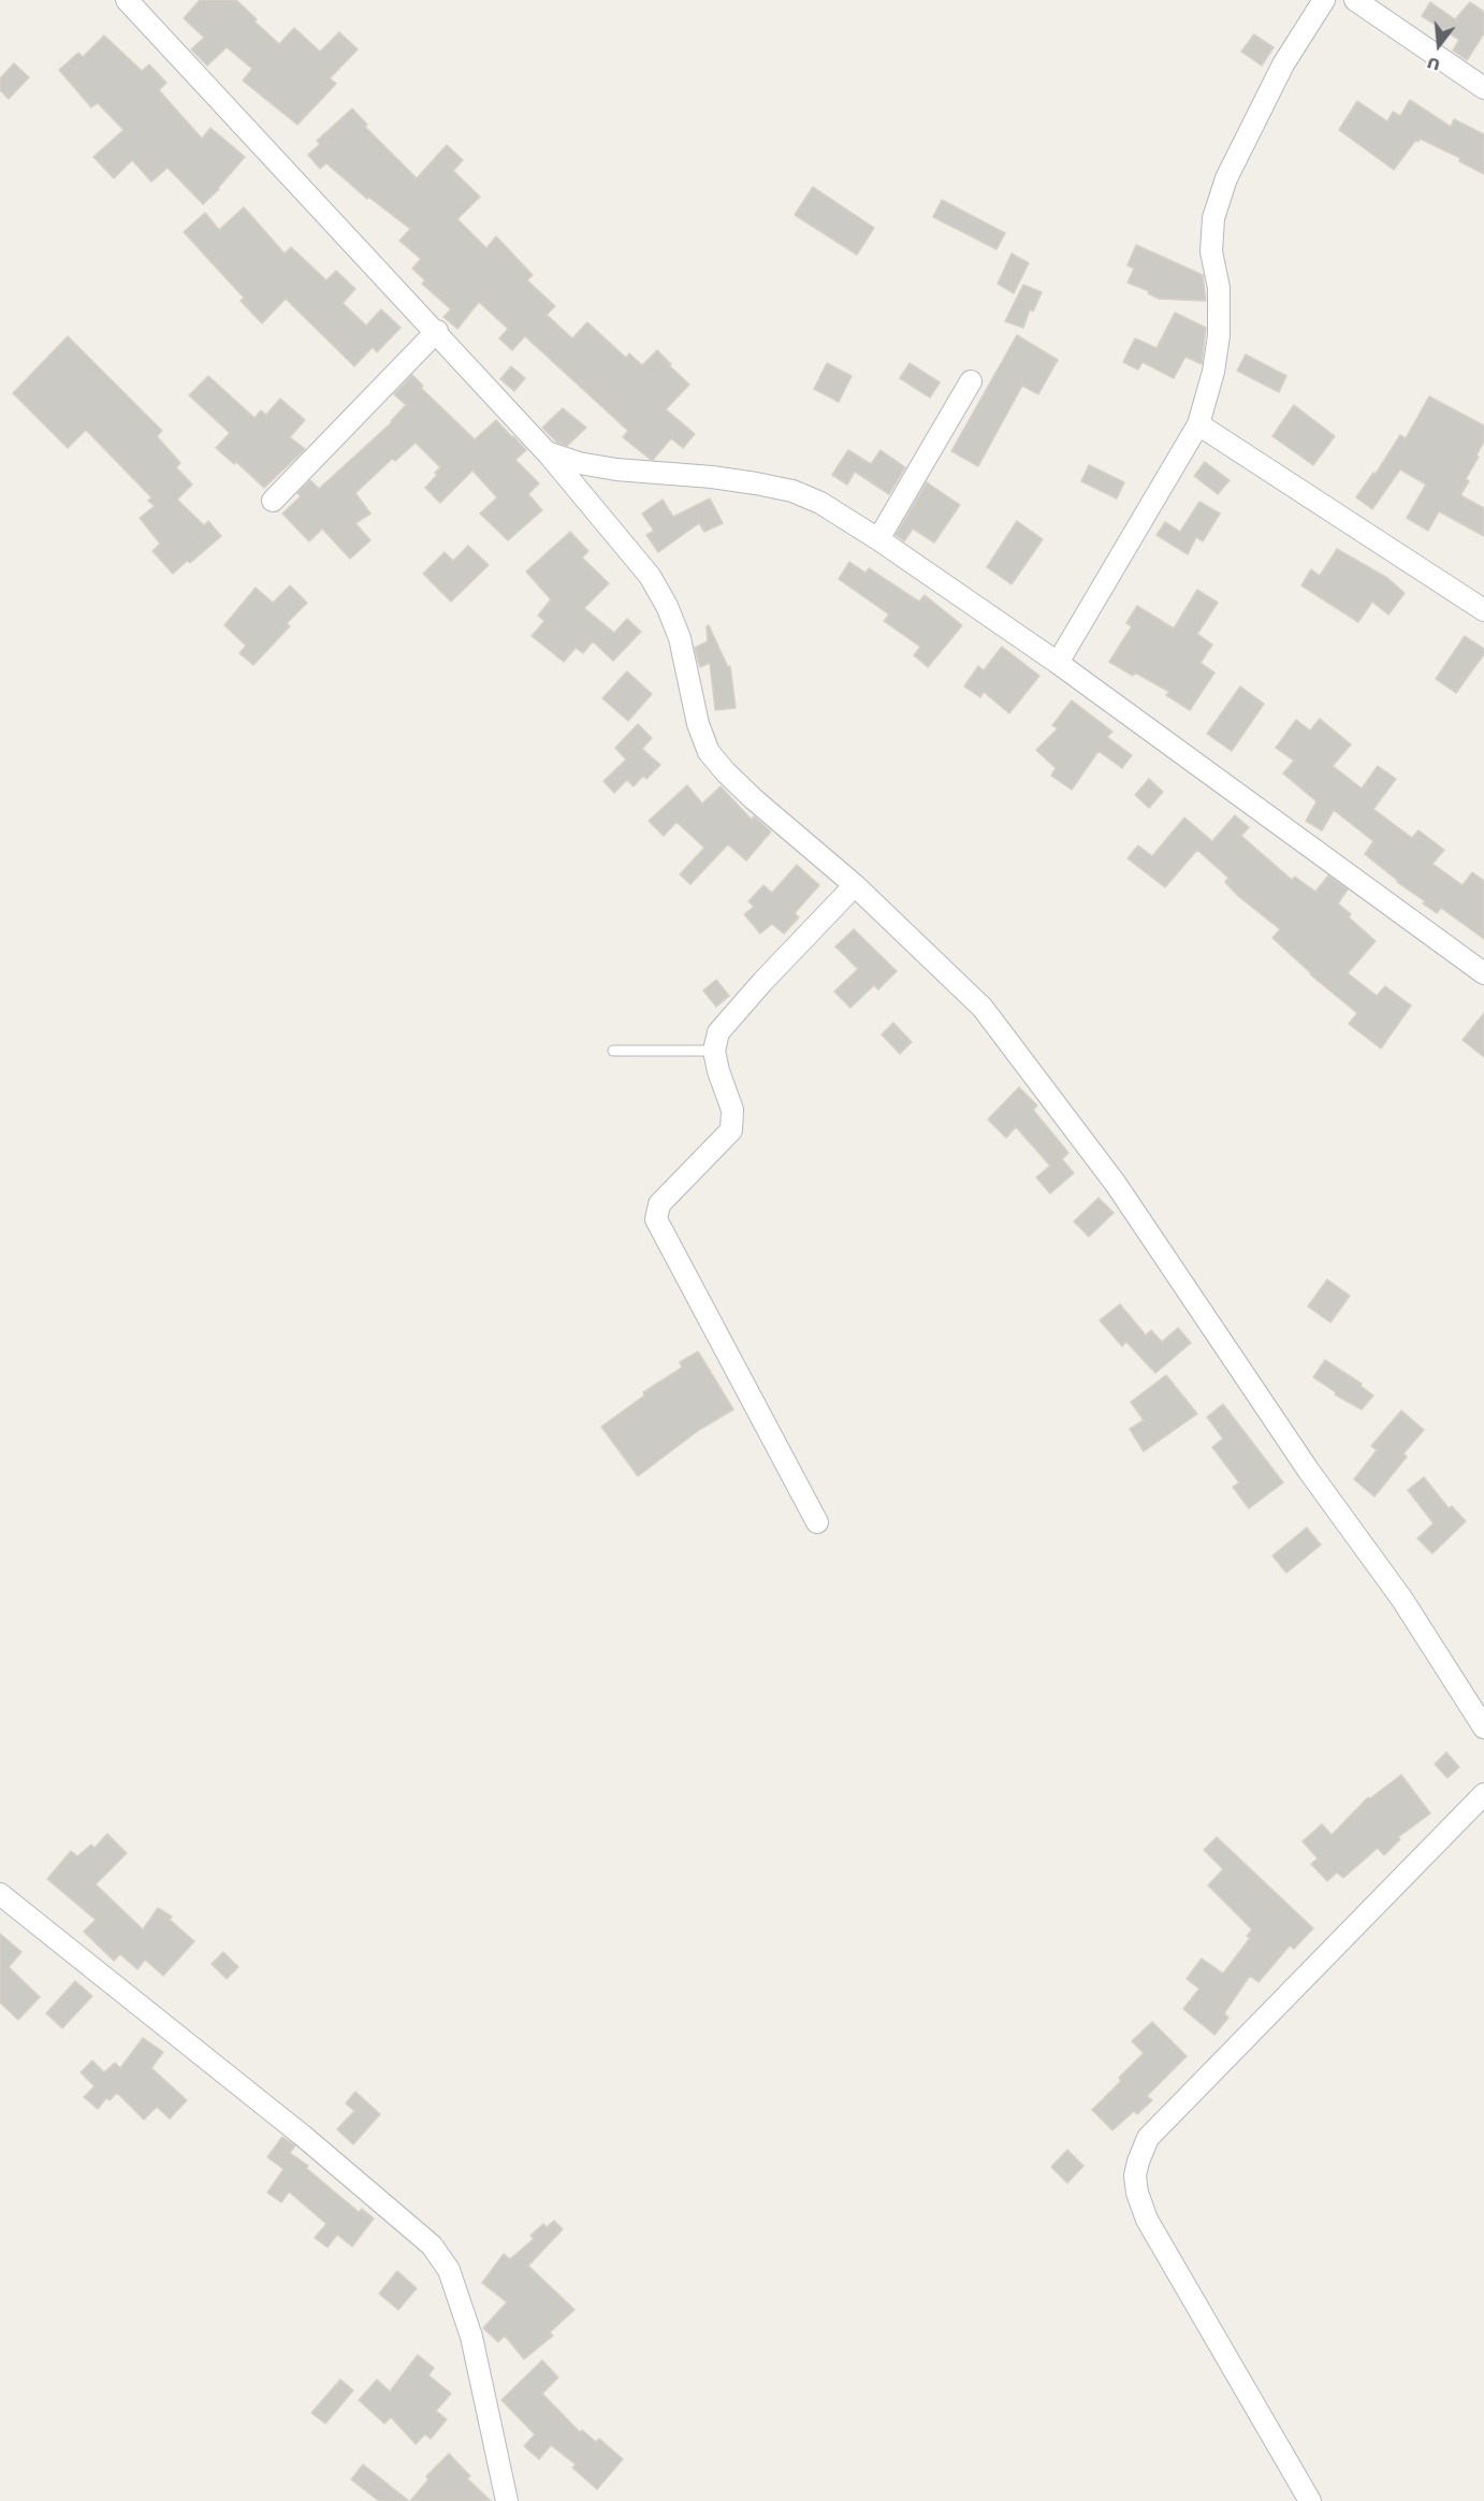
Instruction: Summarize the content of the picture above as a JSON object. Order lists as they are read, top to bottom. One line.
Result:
{"north":"bottom"}
